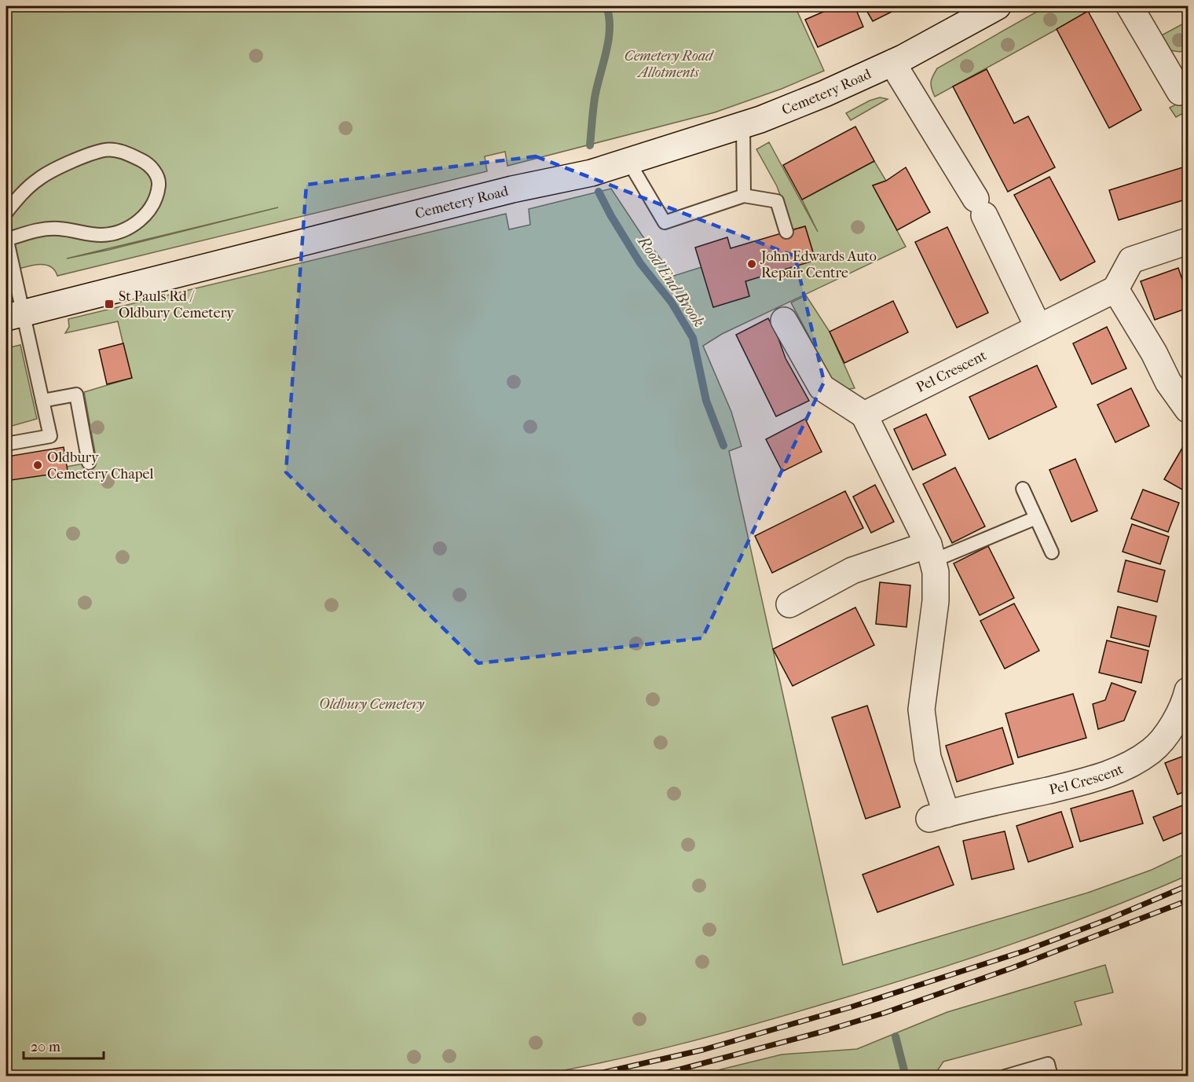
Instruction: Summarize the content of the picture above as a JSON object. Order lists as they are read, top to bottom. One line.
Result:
{"streets":{"street":["Cemetery Road","Pel Crescent"]},"water":["Rood End Brook"],"parks":["Cemetery Road Allotments","Oldbury Cemetery"],"places":{"other":["John Edwards Auto Repair Centre","Oldbury Cemetery Chapel"],"transit":["St Pauls Rd / Oldbury Cemetery"]},"scale_bar":"20 m"}
